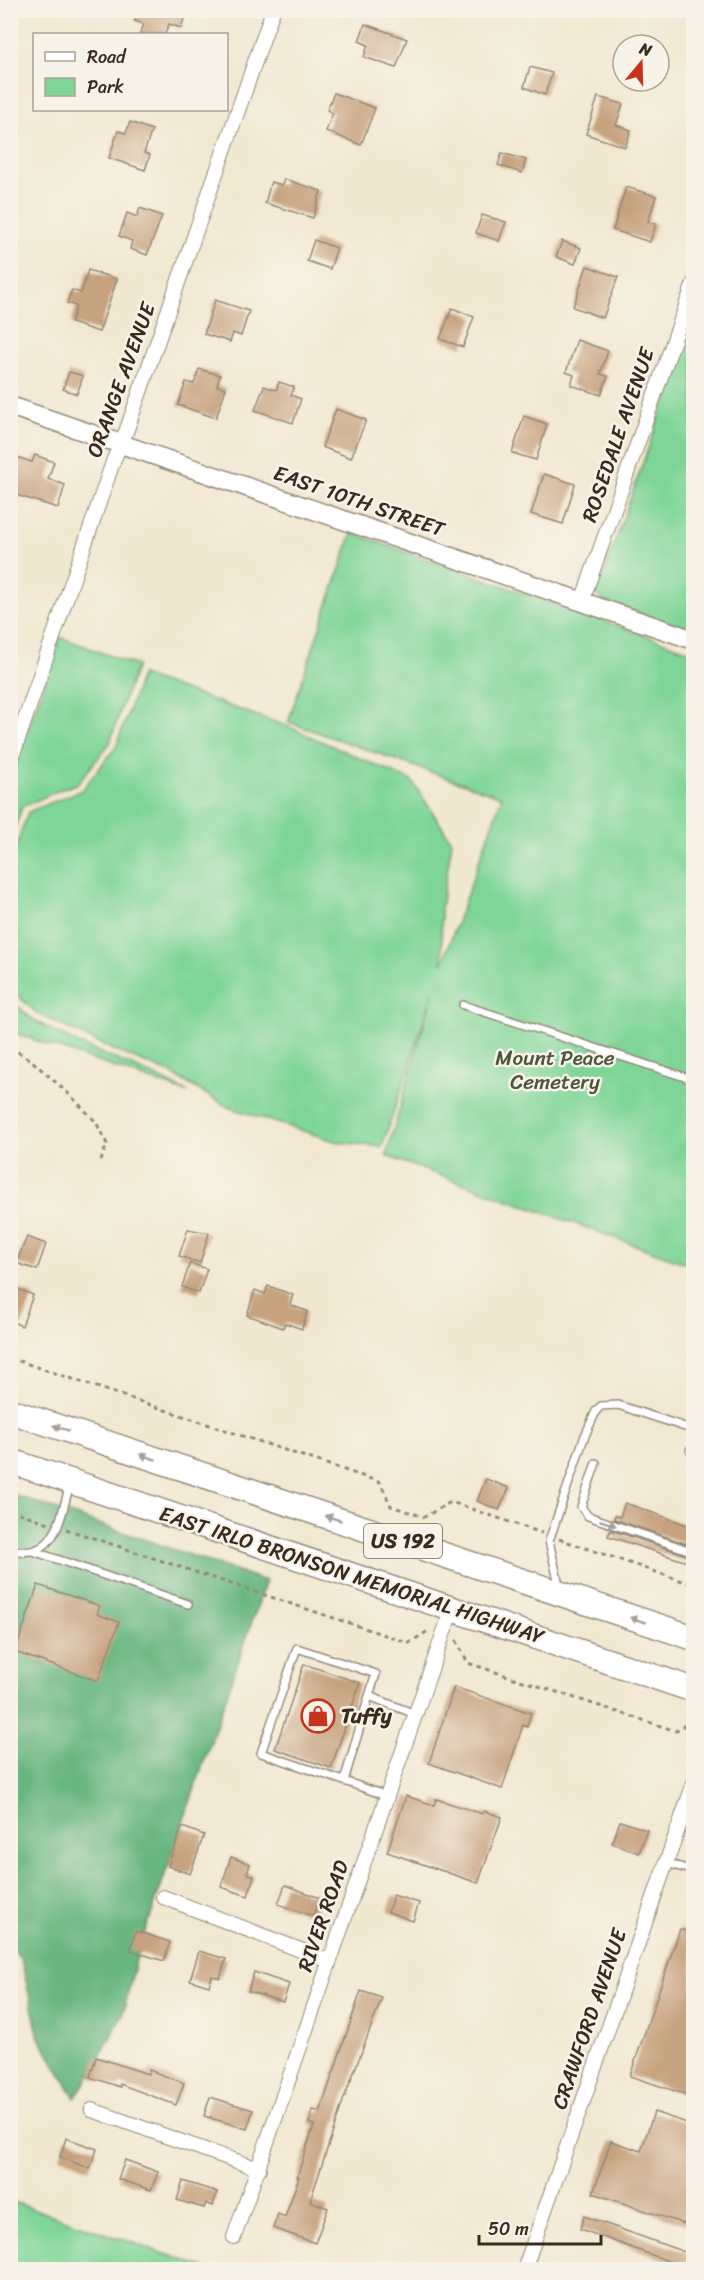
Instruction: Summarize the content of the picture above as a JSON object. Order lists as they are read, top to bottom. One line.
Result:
{"streets":{"highway":["US 192","EAST IRLO BRONSON MEMORIAL HIGHWAY"],"street":["ORANGE AVENUE","ROSEDALE AVENUE","EAST 10TH STREET","RIVER ROAD","CRAWFORD AVENUE"]},"crossings":[["ORANGE AVENUE","EAST 10TH STREET"],["ROSEDALE AVENUE","EAST 10TH STREET"],["EAST IRLO BRONSON MEMORIAL HIGHWAY","RIVER ROAD"]],"parks":["Mount Peace Cemetery"],"places":{"shop":["Tuffy"]},"legend":["Road","Park"],"scale_bar":"50 m","north":"top"}
